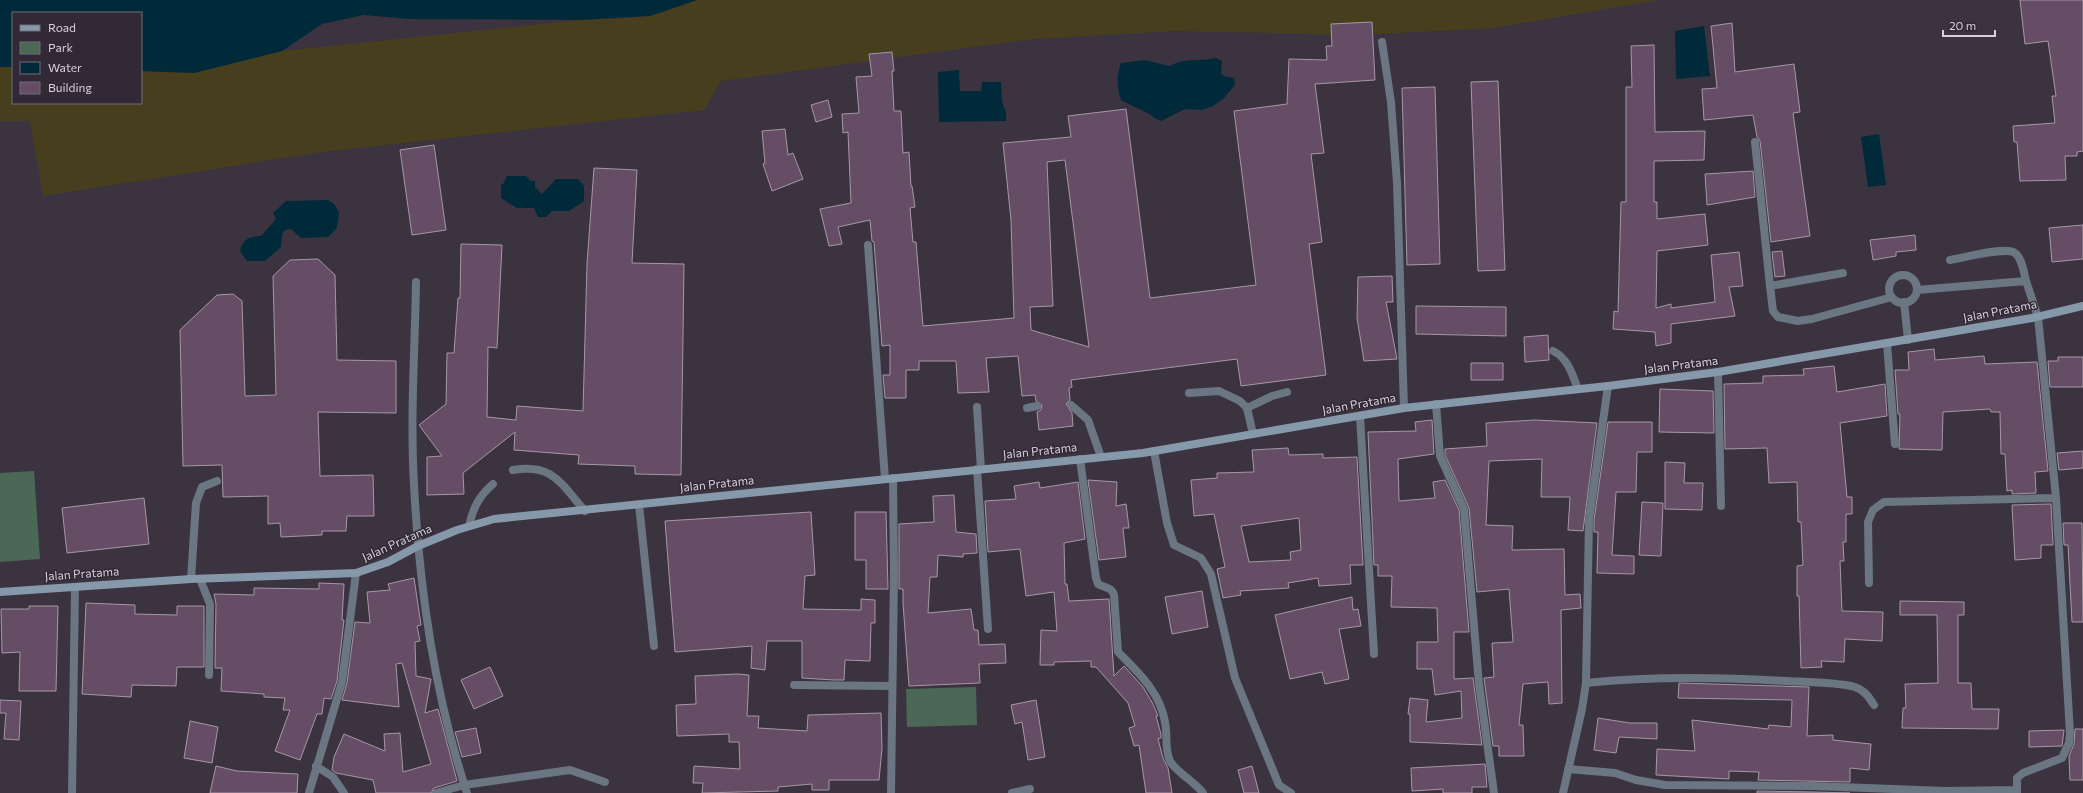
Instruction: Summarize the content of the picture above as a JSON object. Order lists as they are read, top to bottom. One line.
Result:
{"streets":{"street":["Jalan Pratama"]},"legend":["Road","Park","Water","Building"],"scale_bar":"20 m"}
